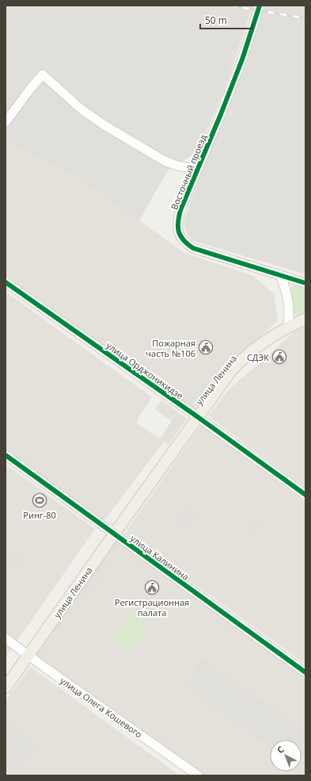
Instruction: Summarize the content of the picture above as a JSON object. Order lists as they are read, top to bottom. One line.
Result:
{"streets":{"main road":["улица Ленина"],"street":["Восточный проезд","улица Орджоникидзе","улица Калинина","улица Олега Кошевого"]},"crossings":[["улица Орджоникидзе","улица Ленина"],["улица Ленина","улица Калинина"],["улица Ленина","улица Олега Кошевого"]],"places":{"public building":["Пожарная часть №106","СДЭК","Регистрационная палата"],"sports":["Ринг-80"]},"scale_bar":"50 m","north":"top left"}
